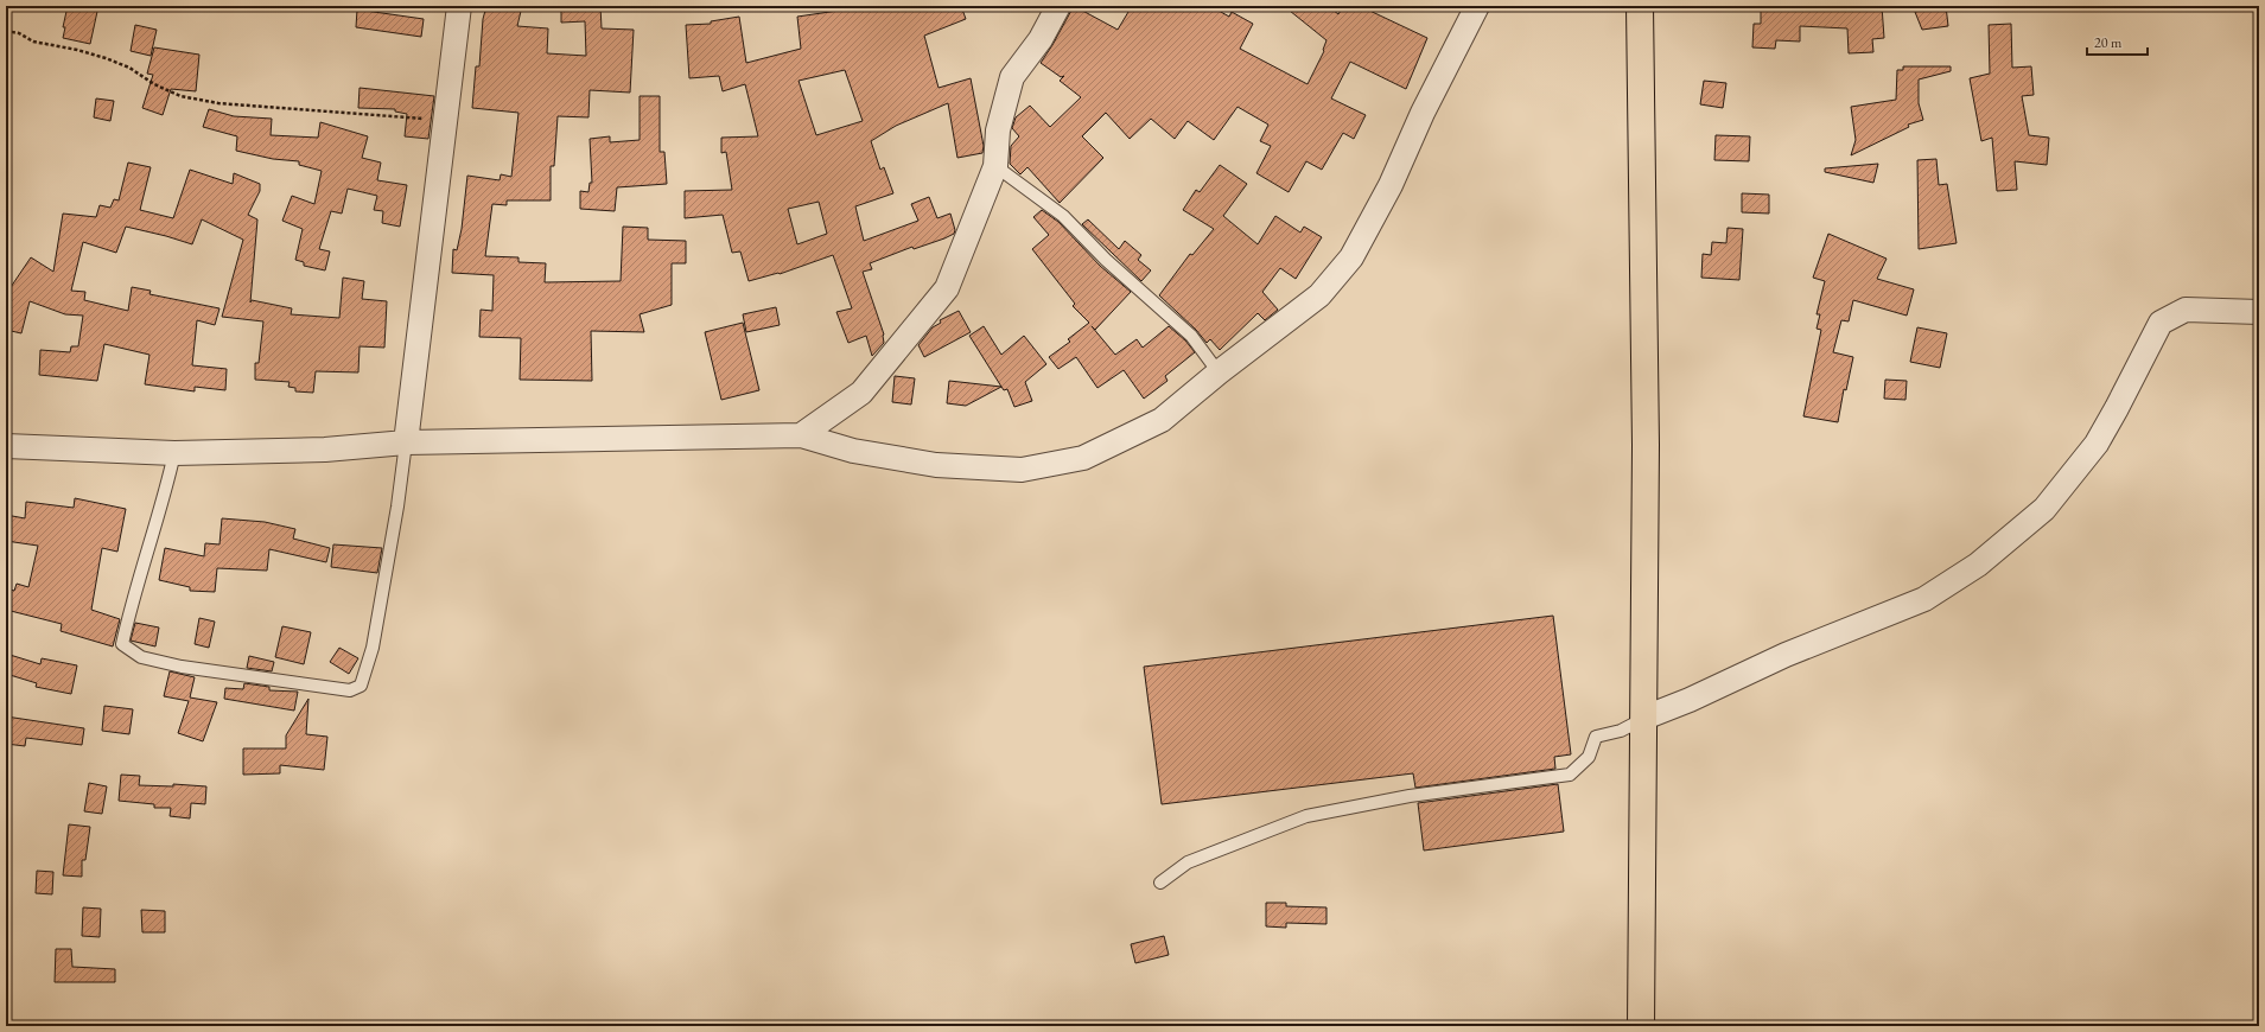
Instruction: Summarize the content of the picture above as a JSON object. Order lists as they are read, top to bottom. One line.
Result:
{"scale_bar":"20 m"}
